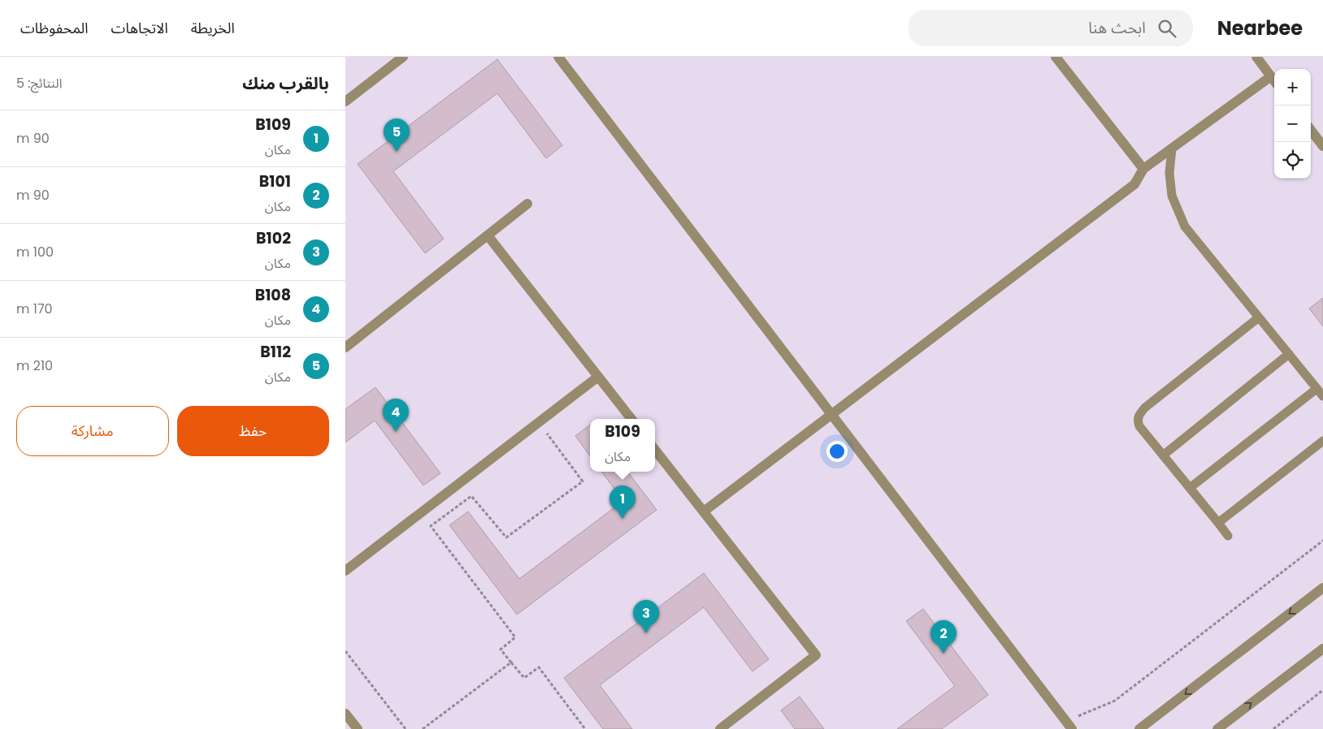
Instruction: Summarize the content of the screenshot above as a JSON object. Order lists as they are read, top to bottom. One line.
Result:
{"page":{"header":"Nearbee","search":"ابحث هنا","nav":["الخريطة","الاتجاهات","المحفوظات"],"heading":["بالقرب منك","النتائج: 5"],"map_buttons":["+","−"],"list":[{"mark":"1","name":"B109","note":"مكان","value":"90 m"},{"mark":"2","name":"B101","note":"مكان","value":"90 m"},{"mark":"3","name":"B102","note":"مكان","value":"100 m"},{"mark":"4","name":"B108","note":"مكان","value":"170 m"},{"mark":"5","name":"B112","note":"مكان","value":"210 m"}],"pins":["5","4","1","3","2"],"buttons":["حفظ","مشاركة"],"popup":["B109","مكان"]}}
